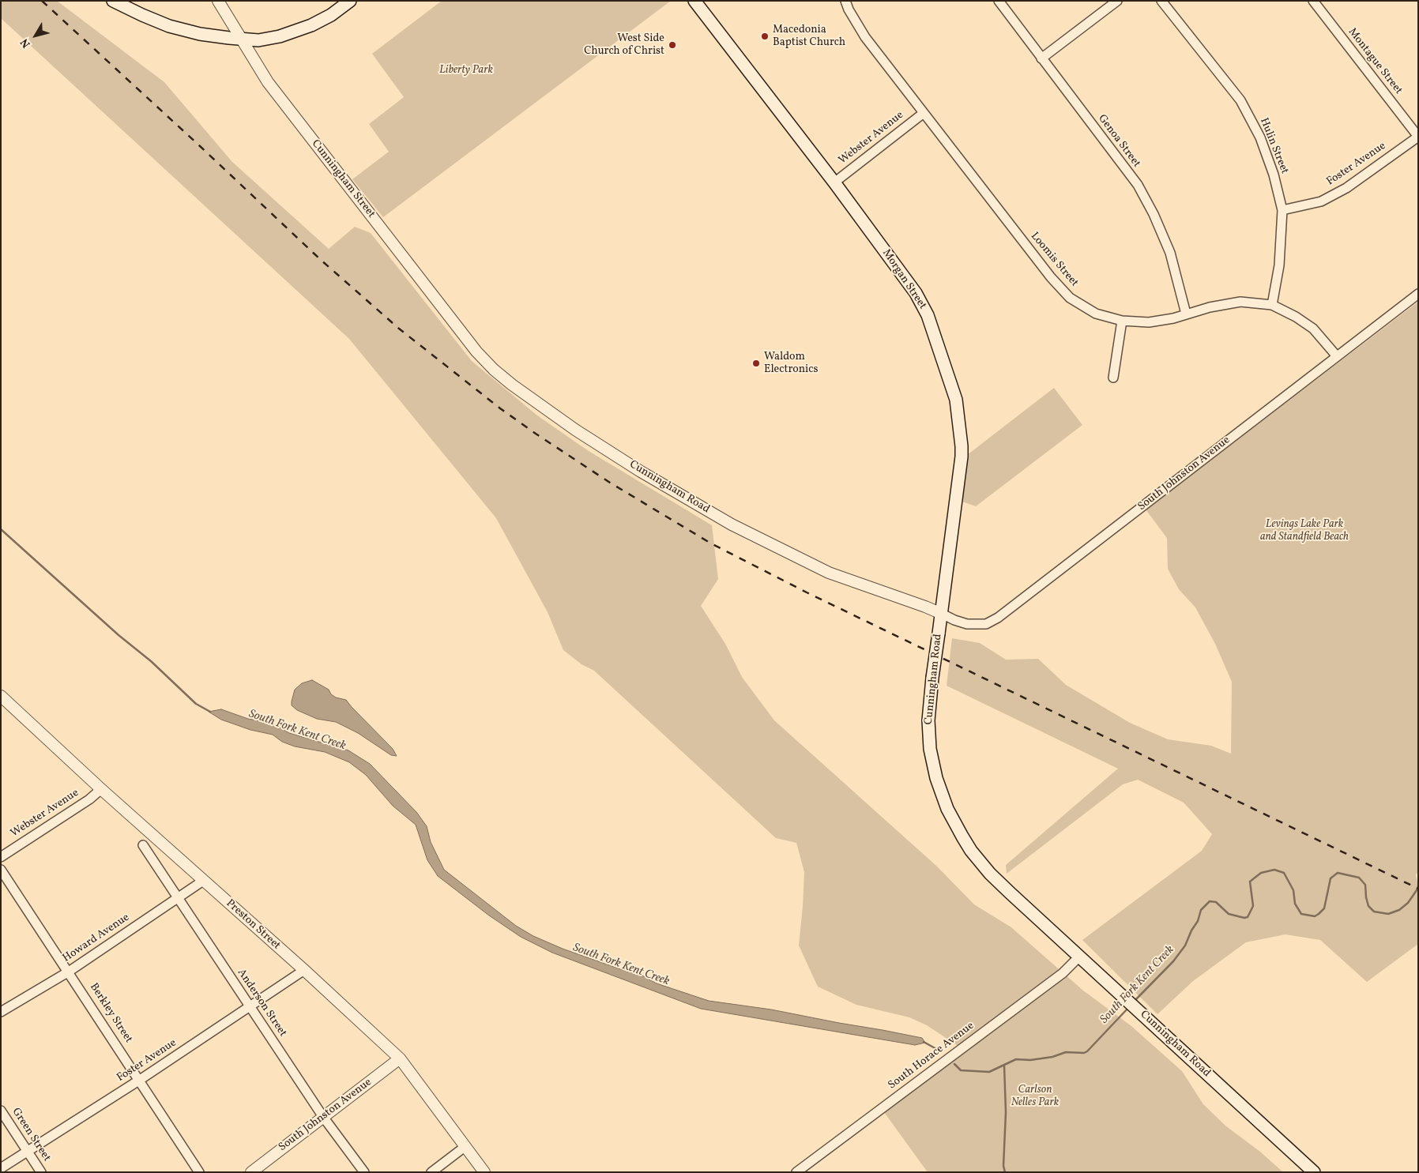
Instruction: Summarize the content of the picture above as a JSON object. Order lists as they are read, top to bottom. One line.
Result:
{"streets":{"main road":["Morgan Street","Cunningham Road"],"street":["Montague Street","Webster Avenue","Genoa Street","Hulin Street","Foster Avenue","Cunningham Street","Loomis Street","South Johnston Avenue","Preston Street","Howard Avenue","Anderson Street","Berkley Street","South Horace Avenue","Green Street"]},"crossings":[["Montague Street","Foster Avenue"],["Webster Avenue","Loomis Street"],["Webster Avenue","Morgan Street"],["Webster Avenue","Preston Street"],["Genoa Street","Loomis Street"],["Hulin Street","Foster Avenue"],["Hulin Street","Loomis Street"],["Foster Avenue","Preston Street"],["Foster Avenue","Anderson Street"],["Foster Avenue","Berkley Street"],["Foster Avenue","Green Street"],["Cunningham Street","Cunningham Road"],["Loomis Street","South Johnston Avenue"],["Morgan Street","South Johnston Avenue"],["Morgan Street","Cunningham Road"],["South Johnston Avenue","Cunningham Road"],["South Johnston Avenue","Preston Street"],["South Johnston Avenue","Anderson Street"],["Cunningham Road","South Horace Avenue"],["Preston Street","Howard Avenue"],["Howard Avenue","Anderson Street"],["Howard Avenue","Berkley Street"]],"water":["South Fork Kent Creek"],"parks":["Liberty Park","Levings Lake Park and Standfield Beach","Carlson Nelles Park"],"places":["Macedonia Baptist Church","West Side Church of Christ","Waldom Electronics"],"north":"bottom left"}
